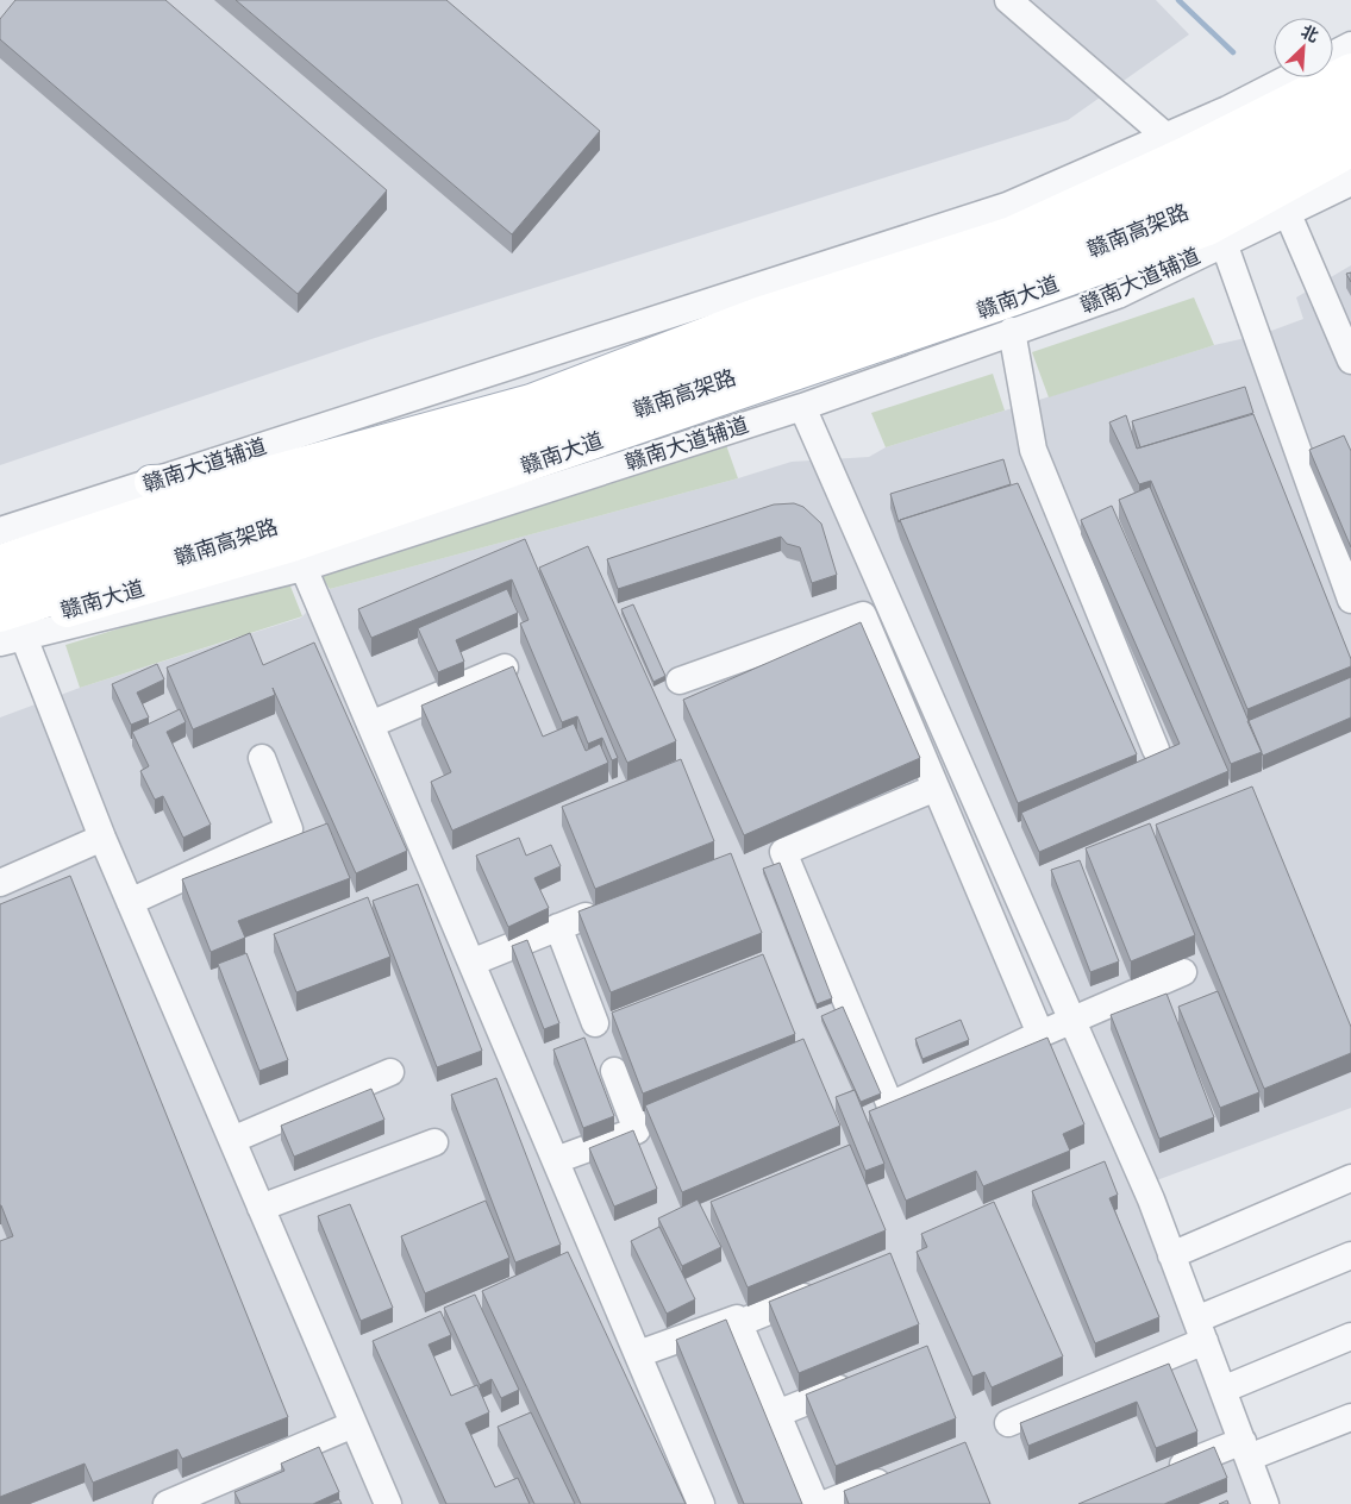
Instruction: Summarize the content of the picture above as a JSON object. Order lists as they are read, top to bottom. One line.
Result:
{"streets":{"main road":["赣南高架路","赣南大道"],"street":["赣南大道辅道"]},"crossings":[["赣南高架路","赣南大道"],["赣南大道辅道","赣南大道"]],"north":"top right"}
